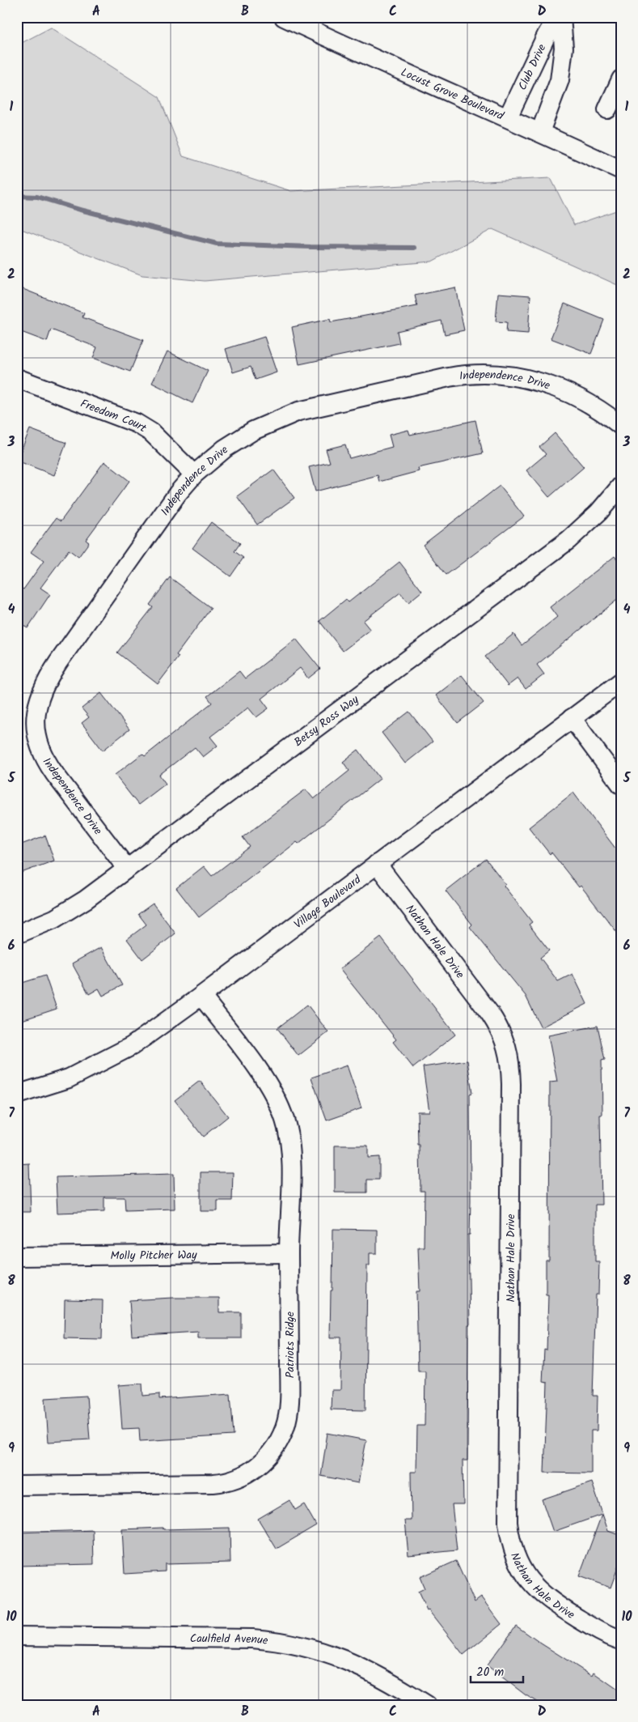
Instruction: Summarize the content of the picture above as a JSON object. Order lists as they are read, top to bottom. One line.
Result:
{"streets":{"street":["Club Drive","Locust Grove Boulevard","Independence Drive","Freedom Court","Betsy Ross Way","Village Boulevard","Nathan Hale Drive","Molly Pitcher Way","Patriots Ridge","Caulfield Avenue"]},"crossings":[["Club Drive","Locust Grove Boulevard"],["Independence Drive","Freedom Court"],["Independence Drive","Betsy Ross Way"],["Village Boulevard","Nathan Hale Drive"],["Village Boulevard","Patriots Ridge"],["Molly Pitcher Way","Patriots Ridge"]],"scale_bar":"20 m","grid":{"columns":["A","B","C","D"],"rows":["1","2","3","4","5","6","7","8","9","10"]}}
